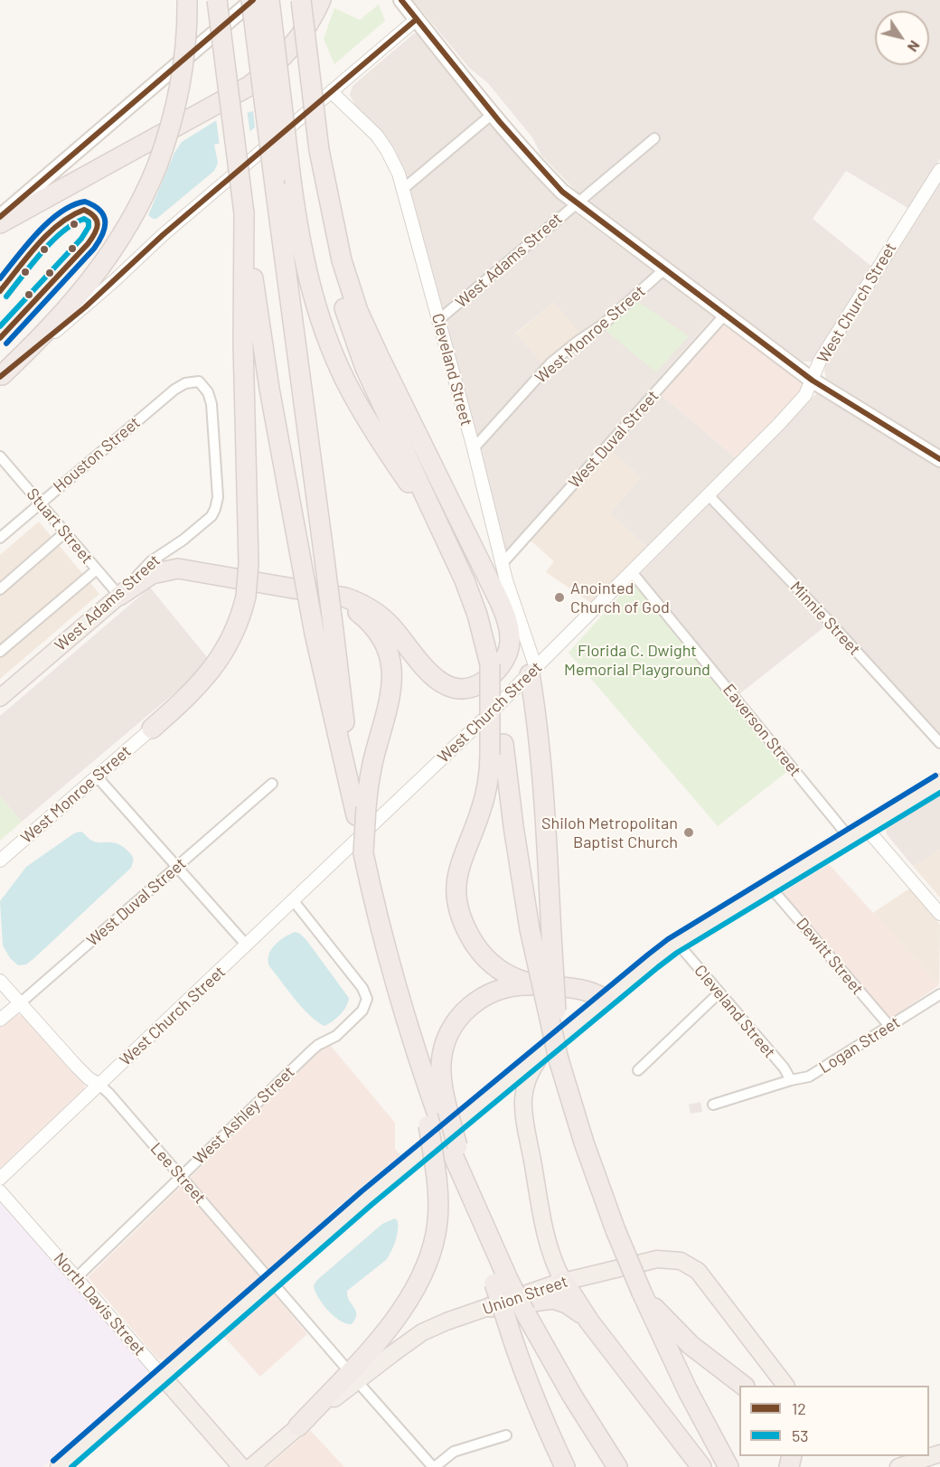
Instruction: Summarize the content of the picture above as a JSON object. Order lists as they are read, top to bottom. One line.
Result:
{"streets":{"main road":["West Adams Street","Union Street","North Davis Street"],"street":["West Church Street","West Monroe Street","Cleveland Street","West Duval Street","Houston Street","Stuart Street","Minnie Street","Eaverson Street","Dewitt Street","Logan Street","West Ashley Street","Lee Street"]},"crossings":[["West Adams Street","Cleveland Street"],["West Adams Street","Houston Street"],["West Adams Street","Stuart Street"],["West Church Street","Cleveland Street"],["West Church Street","Minnie Street"],["West Church Street","Eaverson Street"],["West Church Street","West Ashley Street"],["West Church Street","Lee Street"],["West Monroe Street","Cleveland Street"],["Cleveland Street","West Duval Street"],["Cleveland Street","Logan Street"],["West Duval Street","Lee Street"],["Houston Street","Stuart Street"],["Dewitt Street","Logan Street"],["West Ashley Street","Lee Street"],["West Ashley Street","North Davis Street"],["Lee Street","Union Street"]],"parks":["Florida C. Dwight Memorial Playground"],"places":["Anointed Church of God","Shiloh Metropolitan Baptist Church"],"lines":["transit line 12","transit line 53"],"legend":["12","53"],"north":"bottom right"}
